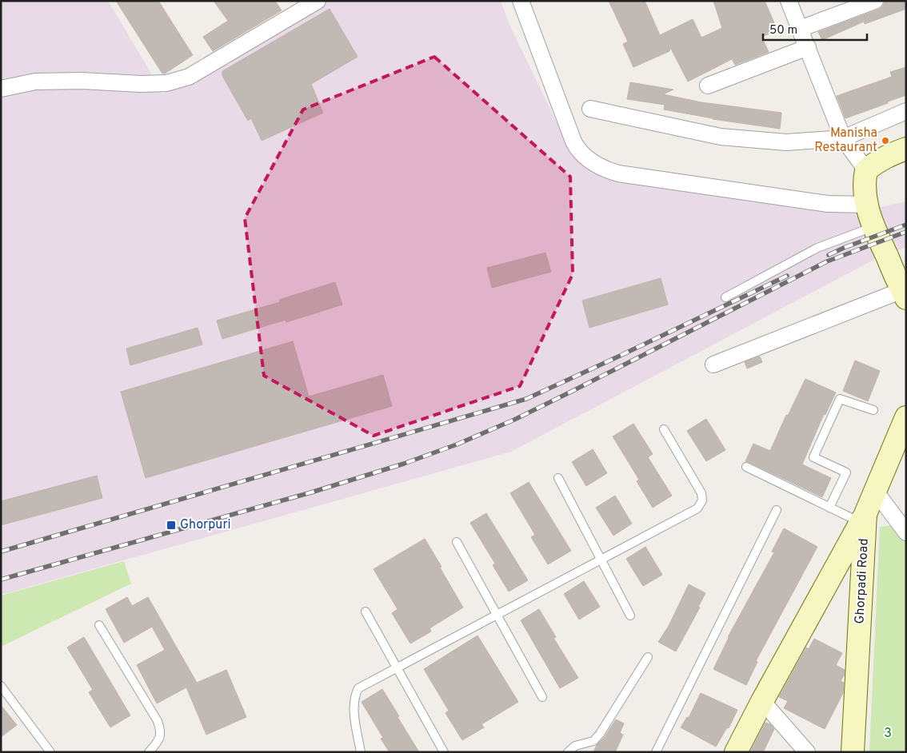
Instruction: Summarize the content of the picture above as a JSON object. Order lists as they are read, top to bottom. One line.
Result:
{"streets":{"main road":["Ghorpadi Road"]},"parks":["3"],"places":{"other":["Manisha Restaurant"],"transit":["Ghorpuri"]},"scale_bar":"50 m"}
